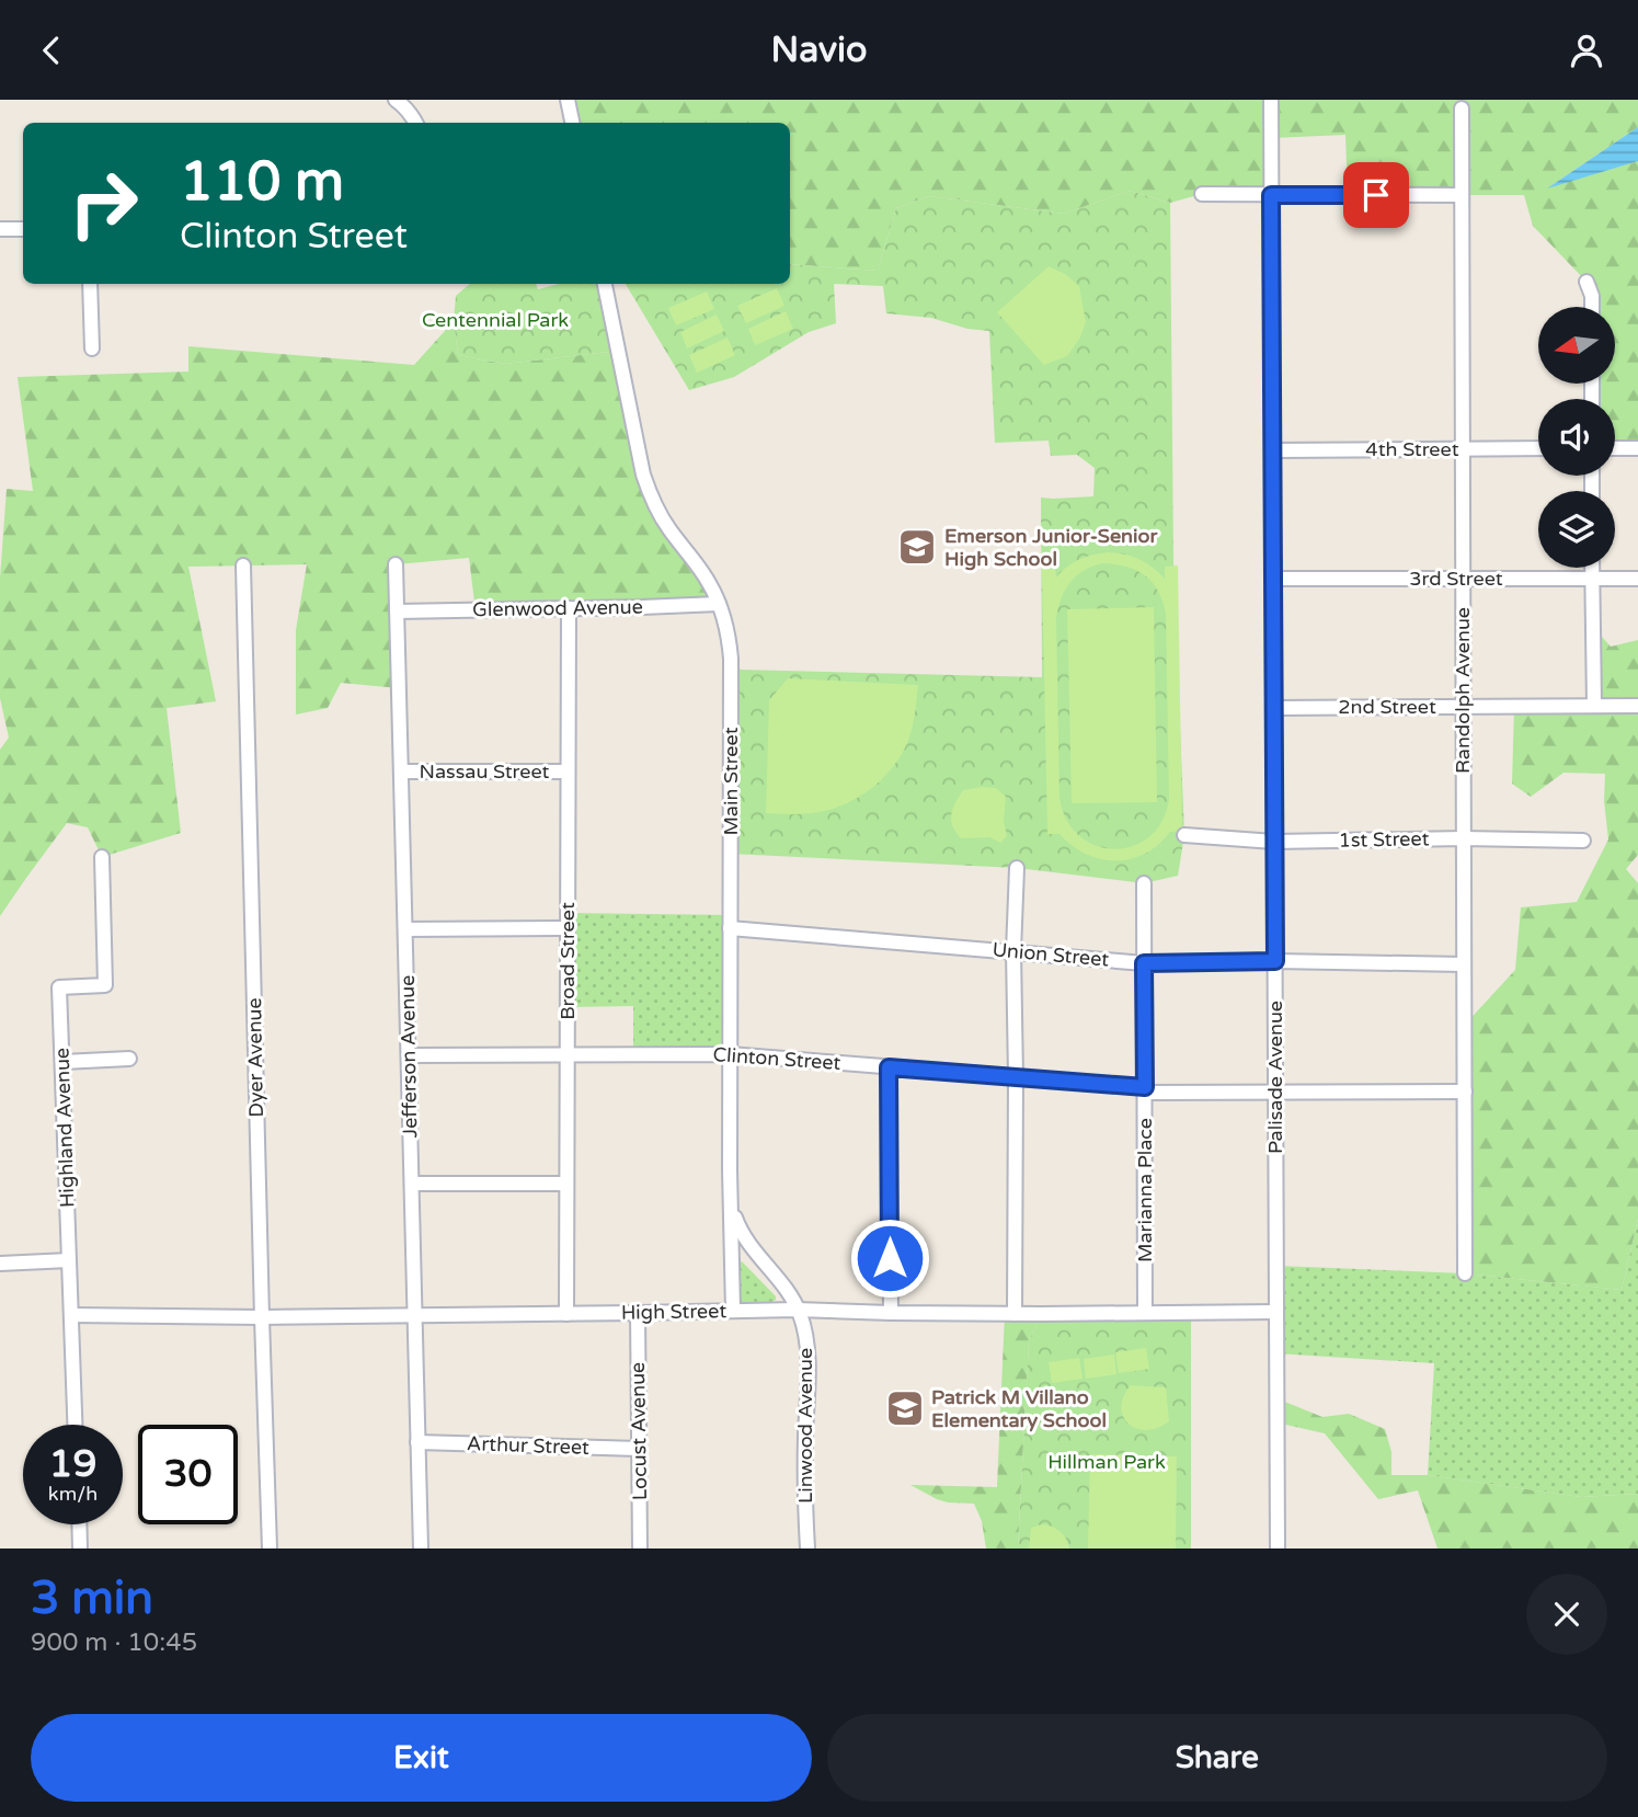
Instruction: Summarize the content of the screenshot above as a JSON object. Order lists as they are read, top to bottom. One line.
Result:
{"streets":{"street":["4th Street","3rd Street","Glenwood Avenue","Randolph Avenue","2nd Street","Nassau Street","Main Street","1st Street","Union Street","Broad Street","Jefferson Avenue","Dyer Avenue","Clinton Street","Palisade Avenue","Highland Avenue","Marianna Place","High Street","Linwood Avenue","Locust Avenue","Arthur Street"]},"crossings":[["4th Street","Randolph Avenue"],["4th Street","Palisade Avenue"],["3rd Street","Randolph Avenue"],["3rd Street","Palisade Avenue"],["Glenwood Avenue","Main Street"],["Glenwood Avenue","Broad Street"],["Glenwood Avenue","Jefferson Avenue"],["Randolph Avenue","2nd Street"],["Randolph Avenue","1st Street"],["Randolph Avenue","Union Street"],["Randolph Avenue","Clinton Street"],["2nd Street","Palisade Avenue"],["Nassau Street","Broad Street"],["Nassau Street","Jefferson Avenue"],["Main Street","Union Street"],["Main Street","Clinton Street"],["Main Street","High Street"],["Main Street","Linwood Avenue"],["1st Street","Palisade Avenue"],["Union Street","Palisade Avenue"],["Union Street","Marianna Place"],["Broad Street","Clinton Street"],["Broad Street","High Street"],["Jefferson Avenue","Clinton Street"],["Jefferson Avenue","High Street"],["Jefferson Avenue","Arthur Street"],["Dyer Avenue","High Street"],["Clinton Street","Palisade Avenue"],["Clinton Street","Marianna Place"],["Palisade Avenue","High Street"],["Highland Avenue","High Street"],["Marianna Place","High Street"],["High Street","Linwood Avenue"],["High Street","Locust Avenue"],["Locust Avenue","Arthur Street"]],"parks":["Centennial Park","Hillman Park"],"places":{"school or university":["Emerson Junior-Senior High School","Patrick M Villano Elementary School"]},"north":"left","page":{"header":"Navio","turn":["110 m","Clinton Street"],"speed":"19 km/h","limit":"30","heading":["3 min","900 m · 10:45"],"buttons":["Exit","Share"]}}
